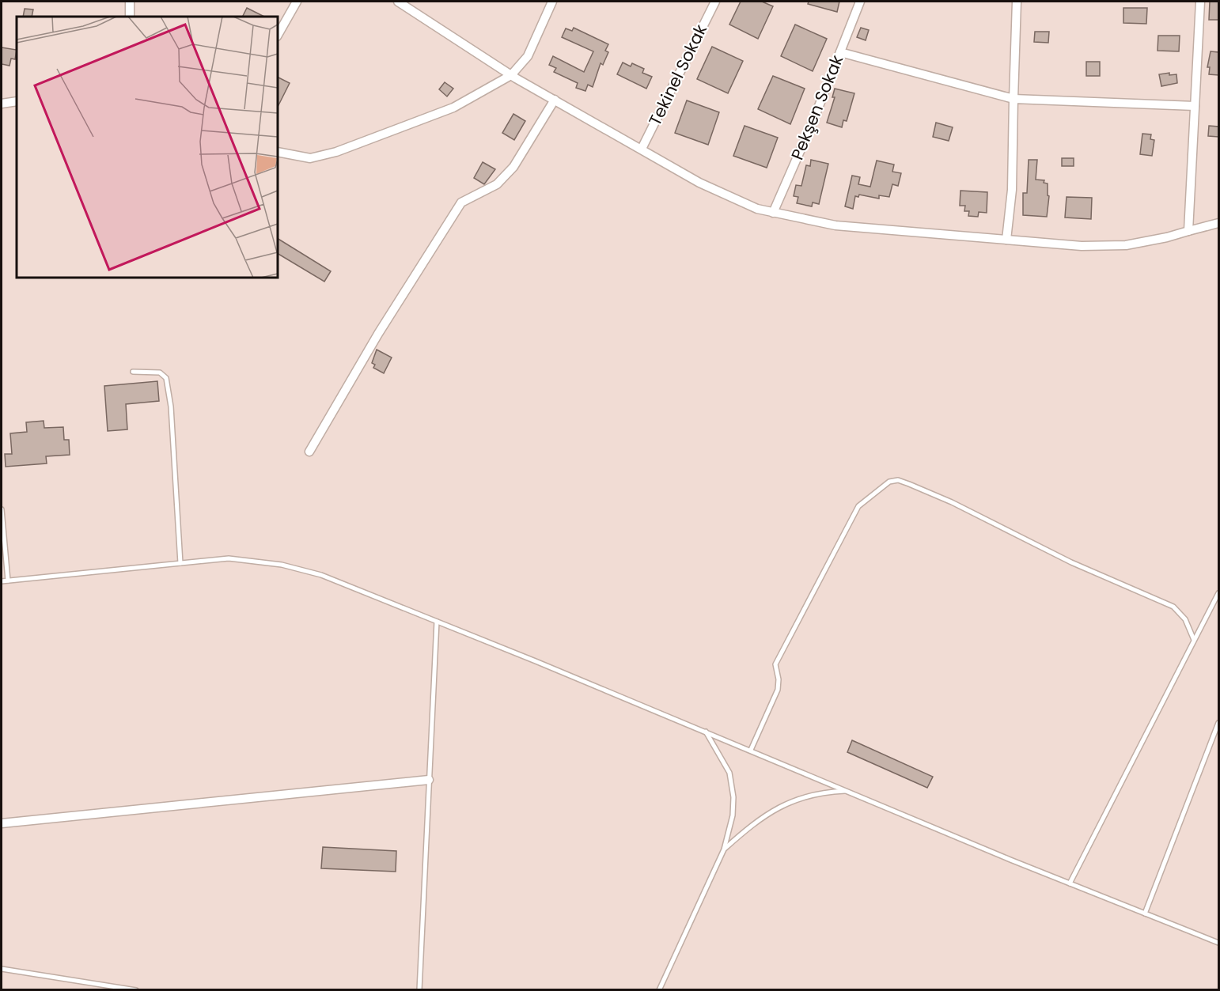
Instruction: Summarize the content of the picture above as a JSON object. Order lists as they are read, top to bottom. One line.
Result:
{"streets":{"street":["Tekinel Sokak","Pekşen Sokak"]}}
